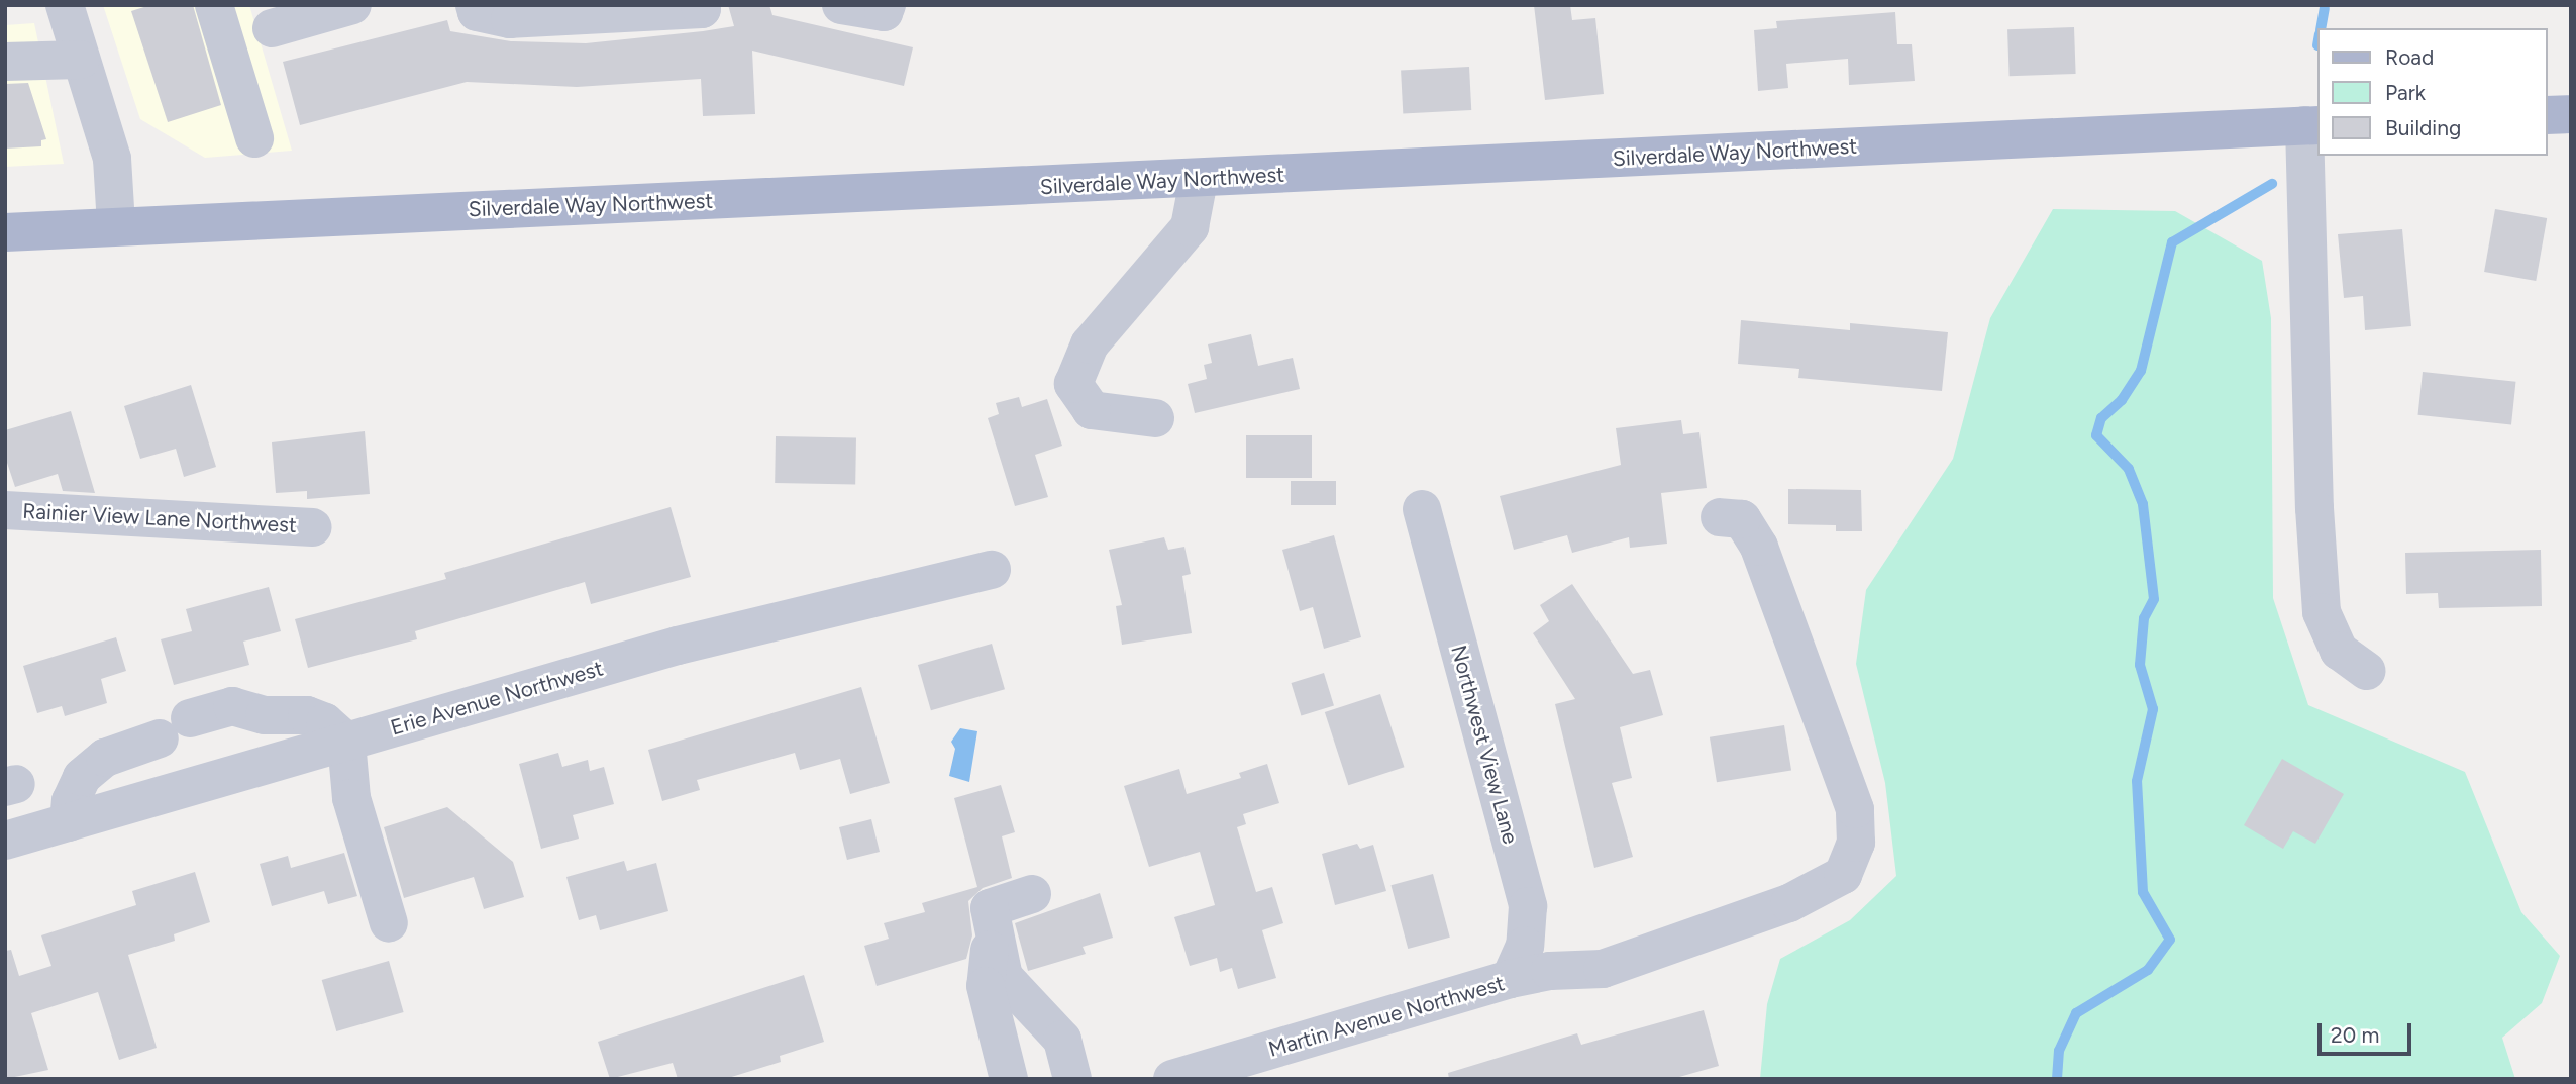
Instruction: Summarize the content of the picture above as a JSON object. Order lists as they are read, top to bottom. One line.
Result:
{"streets":{"main road":["Silverdale Way Northwest"],"street":["Rainier View Lane Northwest","Erie Avenue Northwest","Northwest View Lane","Martin Avenue Northwest"]},"crossings":[["Northwest View Lane","Martin Avenue Northwest"]],"legend":["Road","Park","Building"],"scale_bar":"20 m"}
